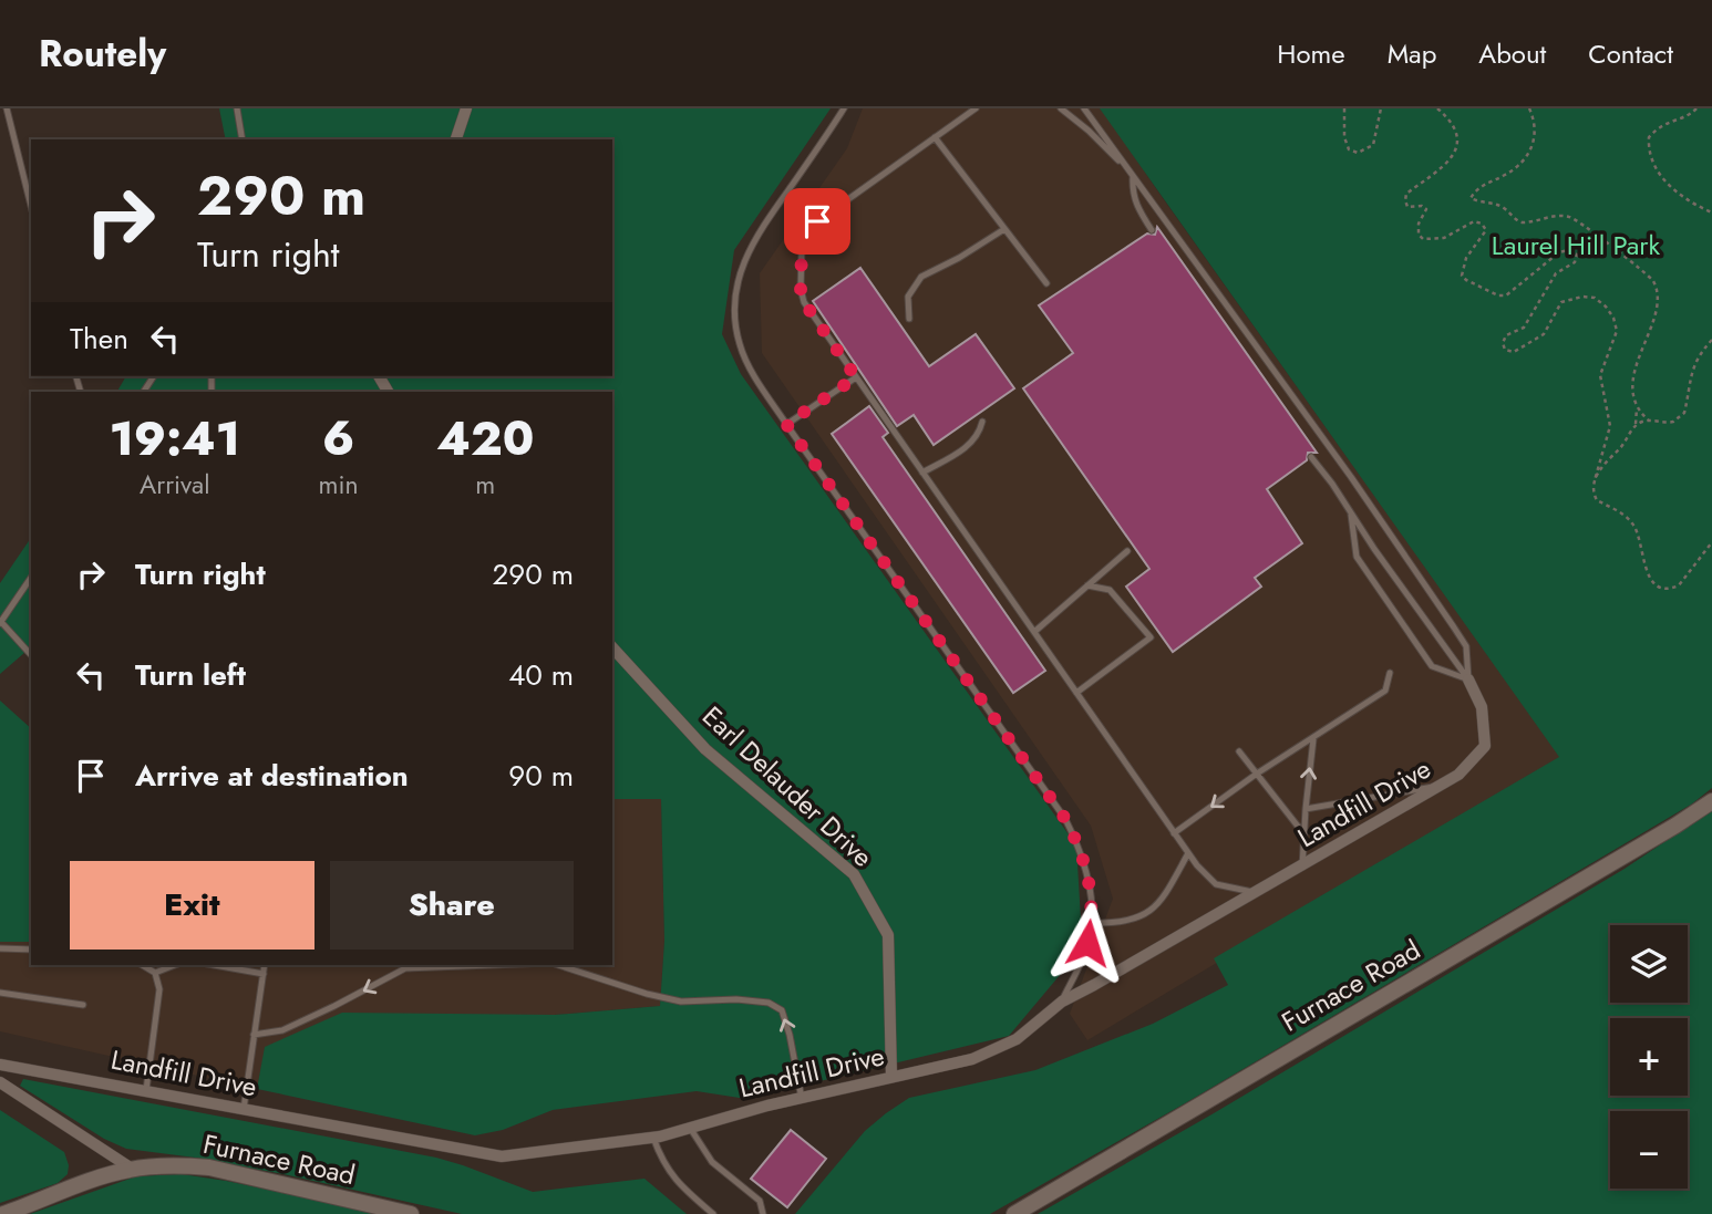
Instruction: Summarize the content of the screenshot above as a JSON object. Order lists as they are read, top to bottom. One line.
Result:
{"streets":{"main road":["Furnace Road"],"street":["Earl Delauder Drive","Landfill Drive"]},"crossings":[["Earl Delauder Drive","Landfill Drive"]],"parks":["Laurel Hill Park"],"page":{"header":"Routely","nav":["Home","Map","About","Contact"],"turn":["290 m","Turn right"],"then":"Then","eta":["19:41","Arrival","6","min","420","m"],"list":[{"name":"Turn right","value":"290 m"},{"name":"Turn left","value":"40 m"},{"name":"Arrive at destination","value":"90 m"}],"buttons":["Exit","Share"],"map_buttons":["+","−"]}}
